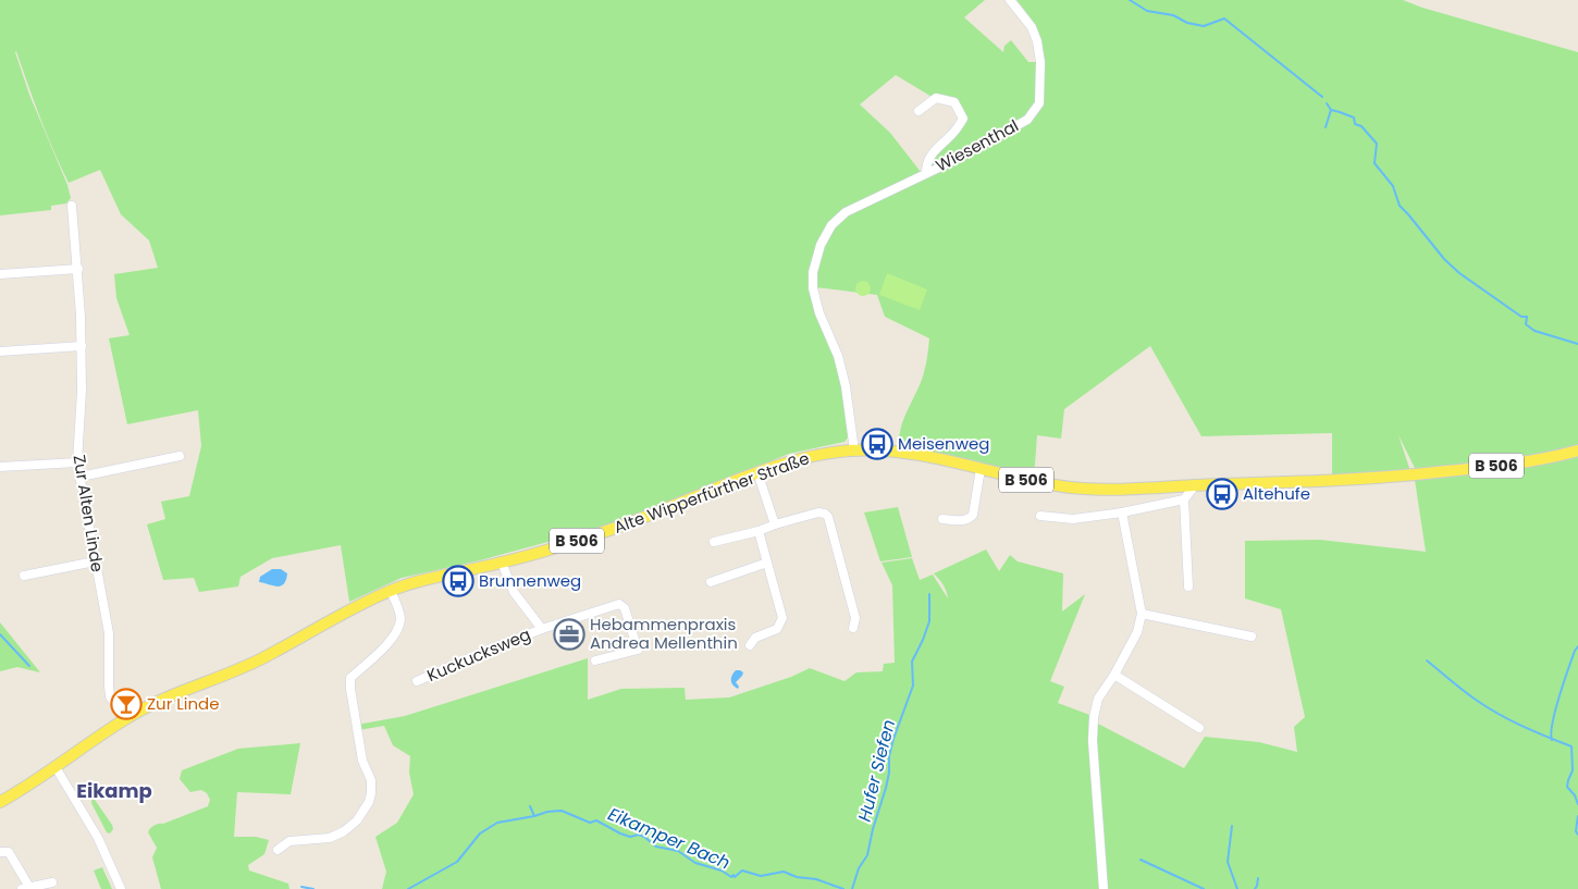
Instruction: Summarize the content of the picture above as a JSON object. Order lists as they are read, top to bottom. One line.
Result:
{"streets":{"main road":["B 506","Alte Wipperfürther Straße"],"street":["Wiesenthal","Zur Alten Linde","Kuckucksweg"]},"crossings":[["Wiesenthal","Alte Wipperfürther Straße"],["Alte Wipperfürther Straße","Zur Alten Linde"]],"districts":["Eikamp"],"water":["Hufer Siefen","Eikamper Bach"],"places":{"bus stop":["Meisenweg","Altehufe","Brunnenweg"],"office":["Hebammenpraxis Andrea Mellenthin"],"bar":["Zur Linde"]}}
